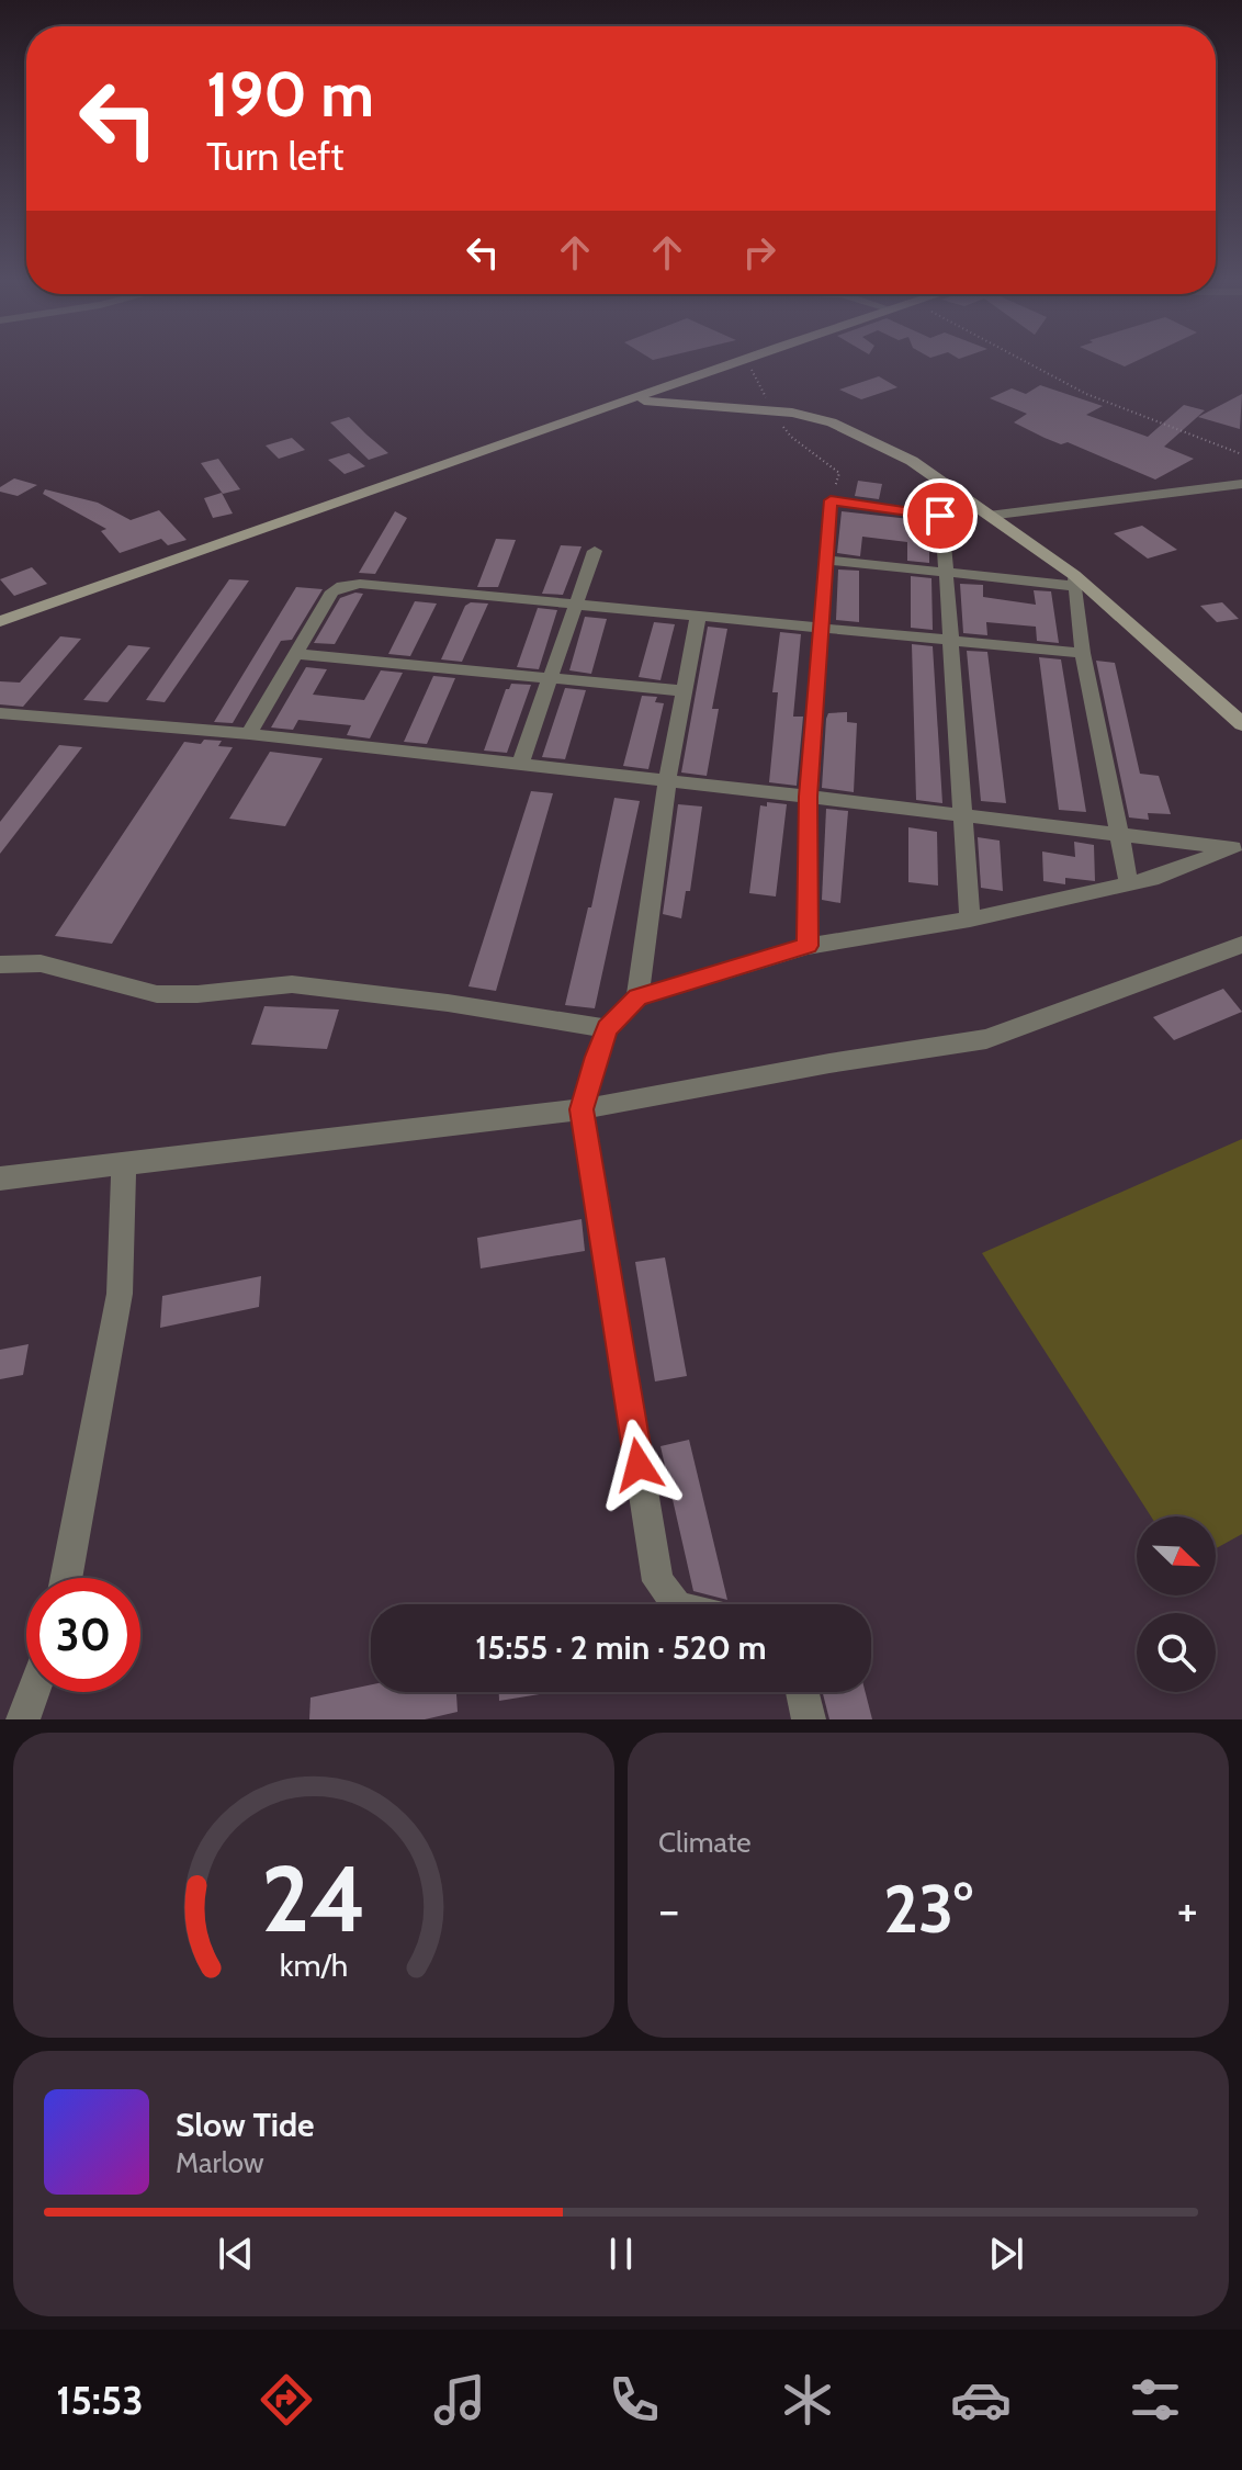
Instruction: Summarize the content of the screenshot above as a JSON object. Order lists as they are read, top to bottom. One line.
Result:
{"north":"bottom right","page":{"turn":["190 m","Turn left"],"limit":"30","trip":"15:55 · 2 min · 520 m","tile":"Climate","heat":["−","23°","+"],"song":["Slow Tide","Marlow"],"tabs":"15:53","gauge":["24","km/h"]}}
